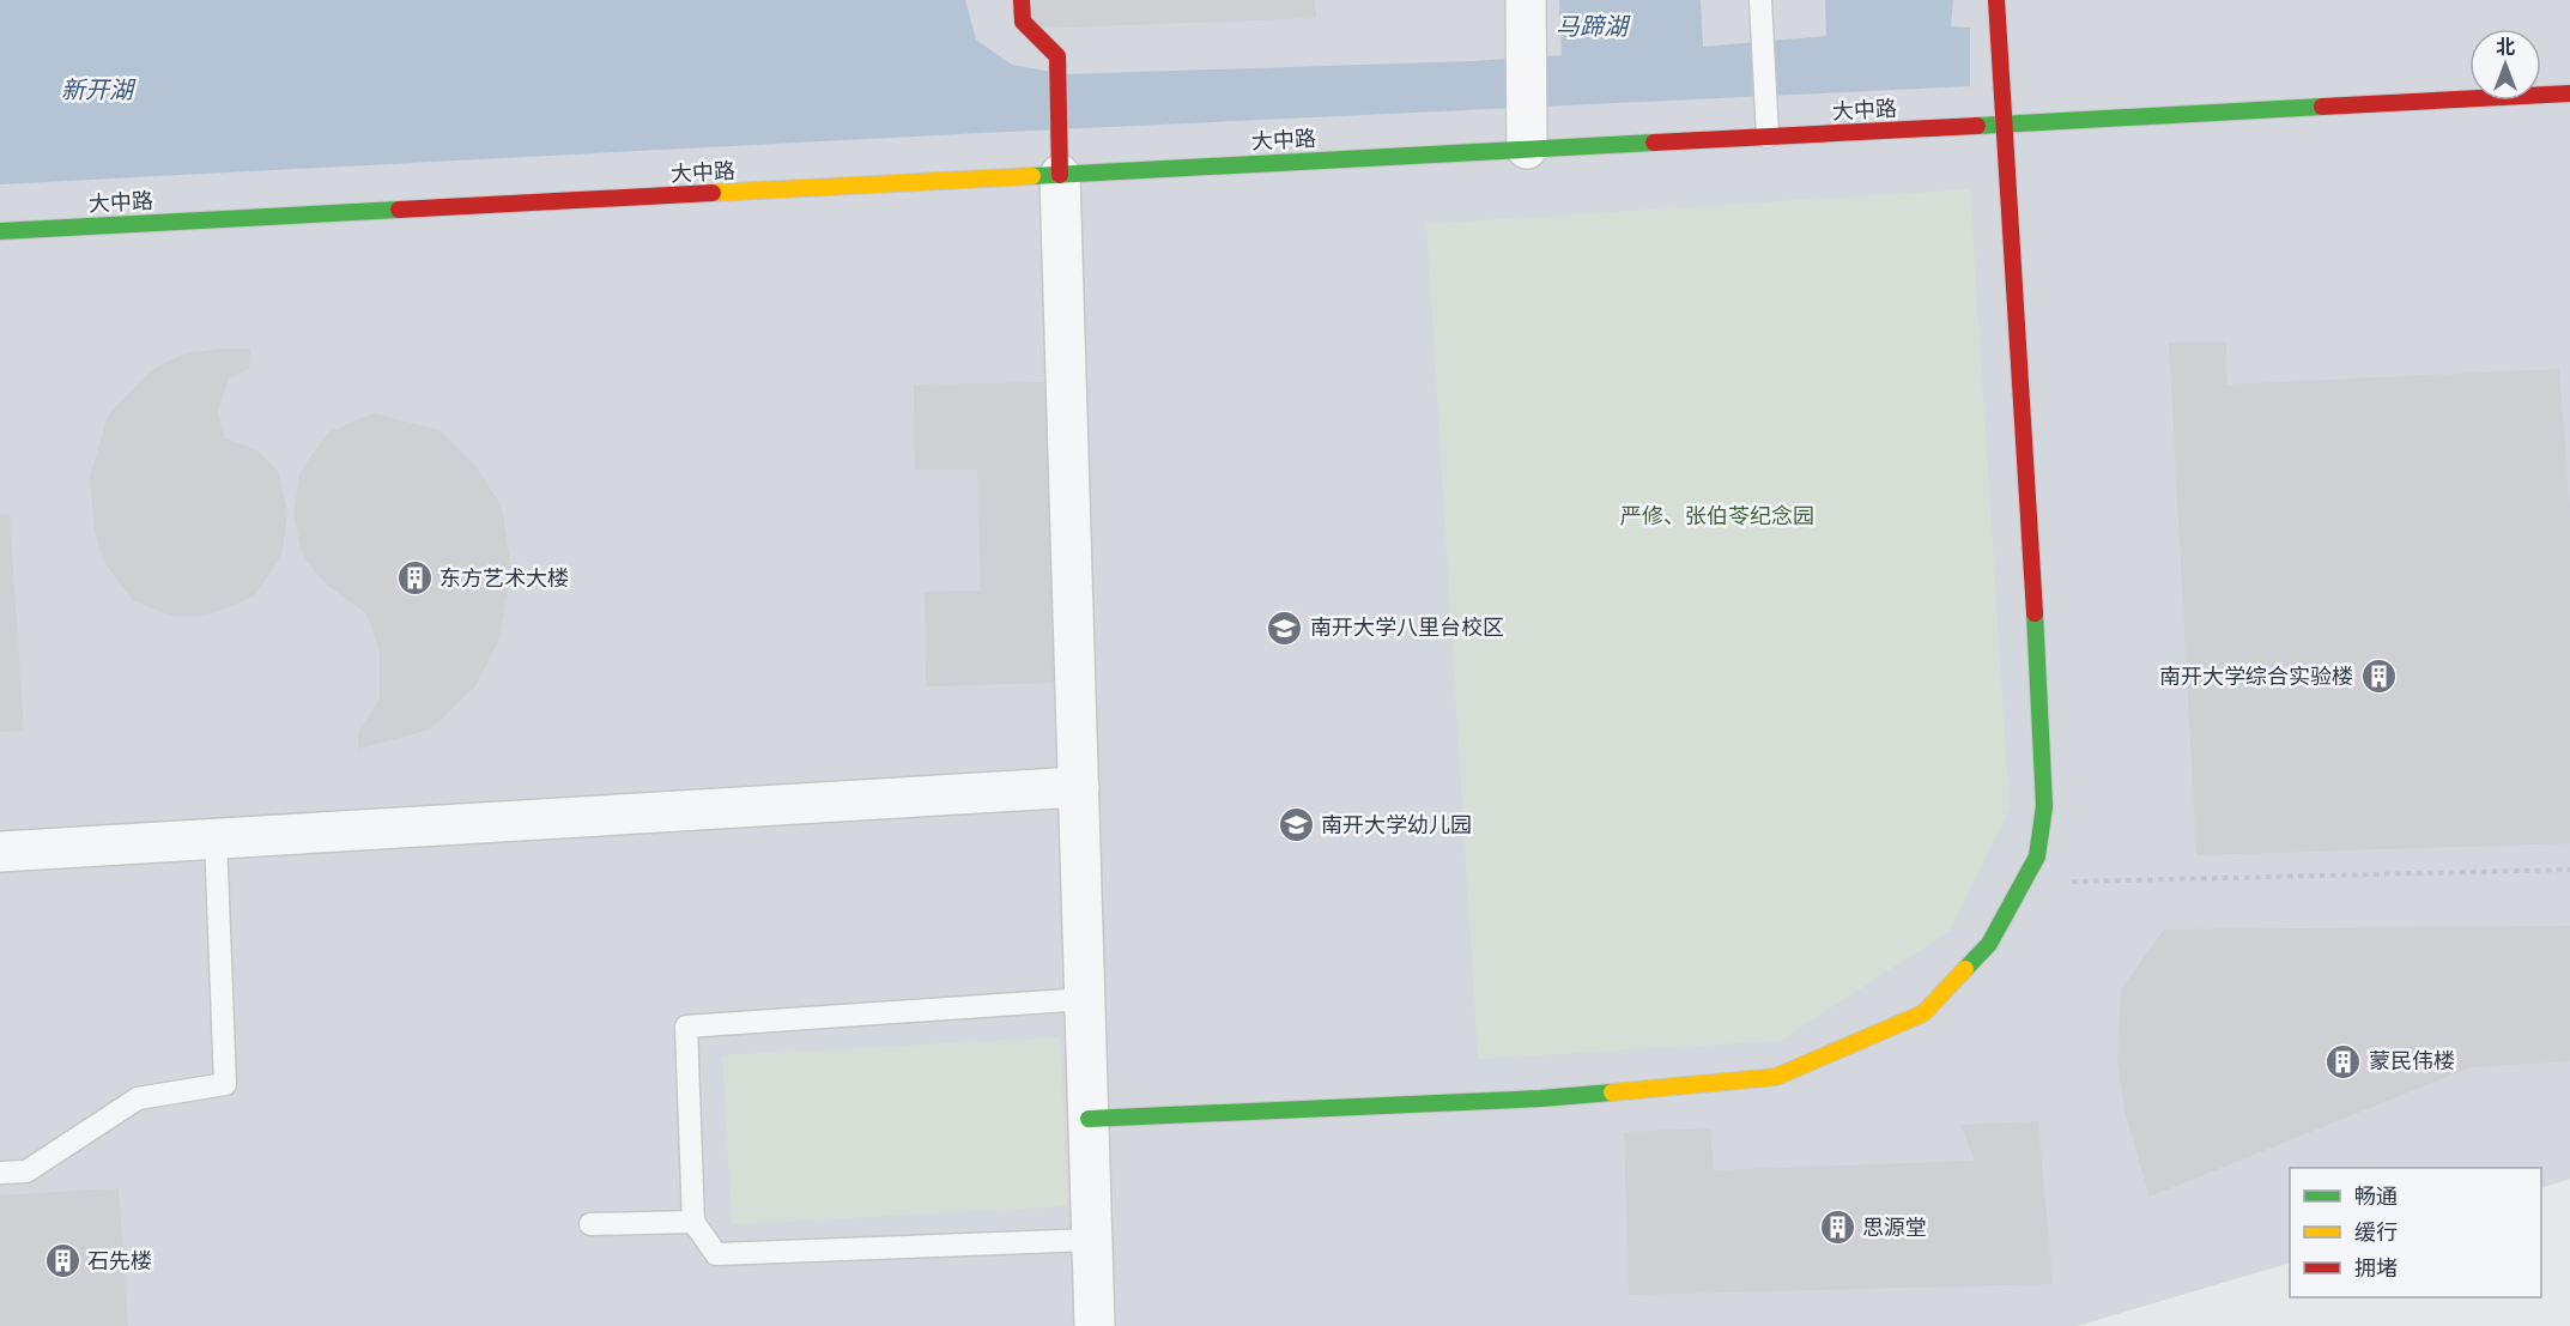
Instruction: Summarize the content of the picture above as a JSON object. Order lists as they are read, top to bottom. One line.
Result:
{"streets":{"street":["大中路"]},"water":["马蹄湖","新开湖"],"parks":["严修、张伯苓纪念园"],"places":{"building":["东方艺术大楼","南开大学综合实验楼","蒙民伟楼","思源堂","石先楼"],"school or university":["南开大学八里台校区","南开大学幼儿园"]},"legend":["畅通","缓行","拥堵"],"north":"top"}
